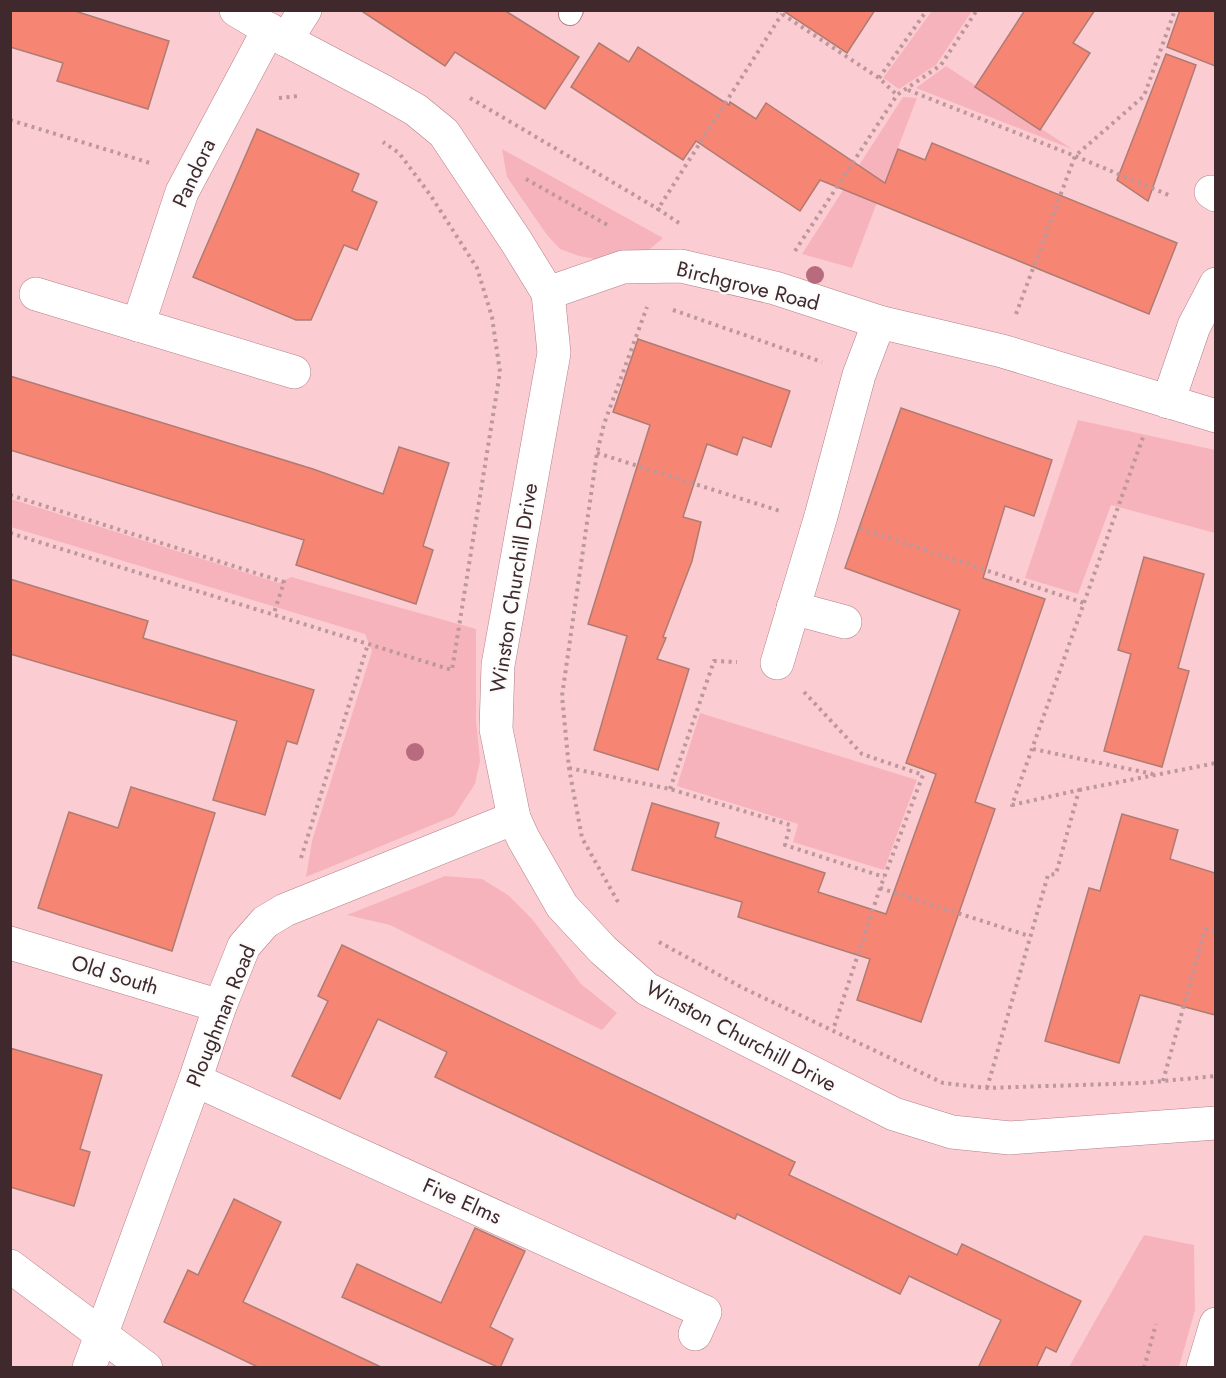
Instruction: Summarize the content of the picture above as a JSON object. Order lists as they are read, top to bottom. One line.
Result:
{"streets":{"street":["Pandora","Birchgrove Road","Winston Churchill Drive","Old South","Ploughman Road","Five Elms"]},"crossings":[["Pandora","Winston Churchill Drive"],["Birchgrove Road","Winston Churchill Drive"],["Winston Churchill Drive","Ploughman Road"],["Old South","Ploughman Road"],["Ploughman Road","Five Elms"]]}
